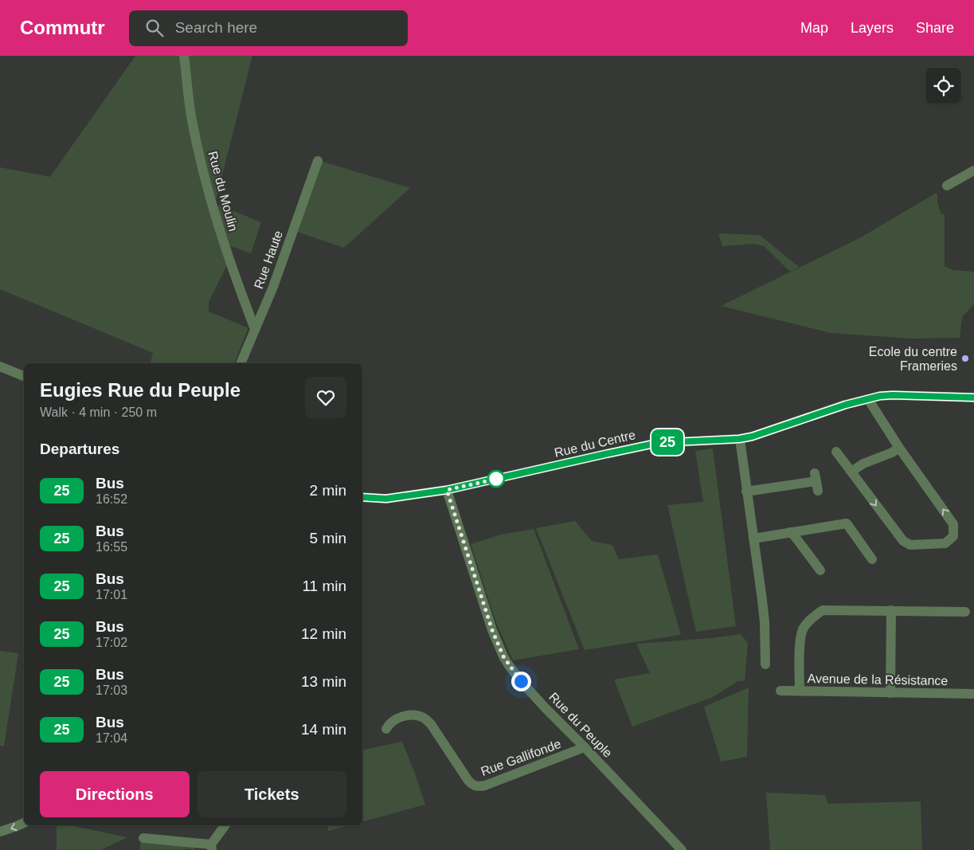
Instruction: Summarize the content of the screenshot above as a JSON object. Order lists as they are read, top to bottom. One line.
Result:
{"streets":{"street":["Rue du Moulin","Rue Haute","Rue du Centre","Avenue de la Résistance","Rue du Peuple","Rue Gallifonde"]},"crossings":[["Rue du Moulin","Rue Haute"],["Rue du Centre","Rue du Peuple"],["Rue du Peuple","Rue Gallifonde"]],"places":["Ecole du centre Frameries"],"lines":["bus line 25"],"page":{"header":"Commutr","search":"Search here","nav":["Map","Layers","Share"],"on_map":"25","heading":[["Eugies Rue du Peuple","Walk · 4 min · 250 m"],"Departures"],"list":[{"mark":"25","name":"Bus","note":"16:52","value":"2 min"},{"mark":"25","name":"Bus","note":"16:55","value":"5 min"},{"mark":"25","name":"Bus","note":"17:01","value":"11 min"},{"mark":"25","name":"Bus","note":"17:02","value":"12 min"},{"mark":"25","name":"Bus","note":"17:03","value":"13 min"},{"mark":"25","name":"Bus","note":"17:04","value":"14 min"}],"buttons":["Directions","Tickets"]}}
